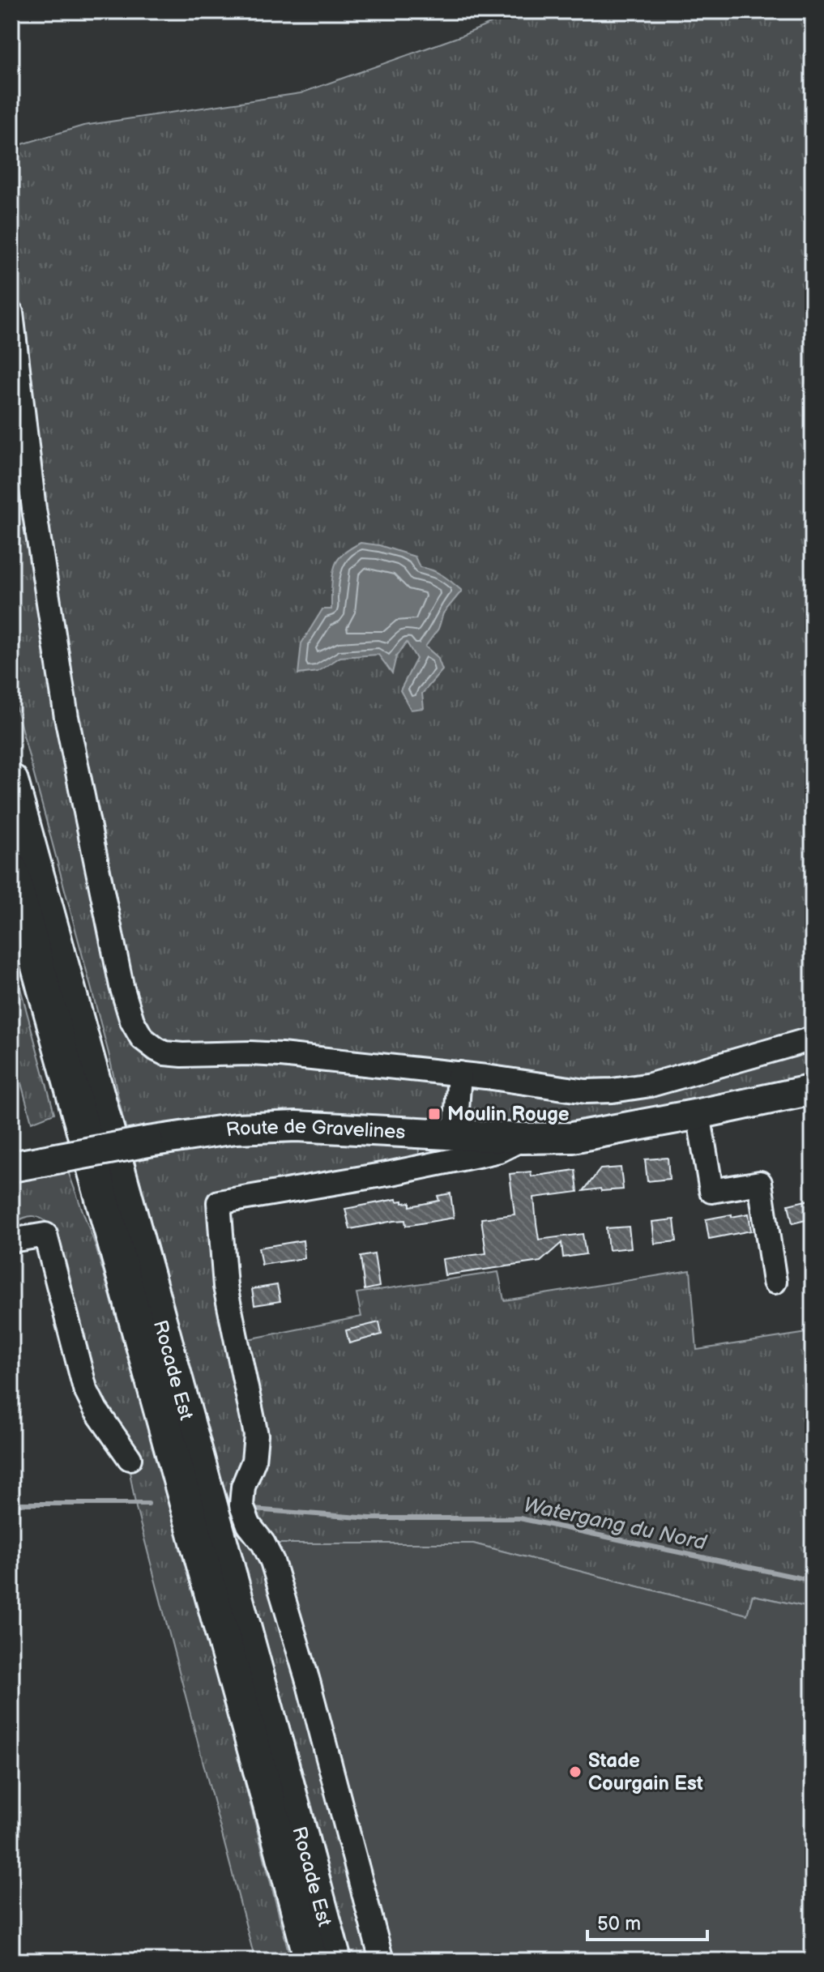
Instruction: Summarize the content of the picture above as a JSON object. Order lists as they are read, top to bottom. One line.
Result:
{"streets":{"highway":["Rocade Est"],"main road":["Route de Gravelines"]},"water":["Watergang du Nord"],"places":{"transit":["Moulin Rouge"],"other":["Stade Courgain Est"]},"scale_bar":"50 m"}
